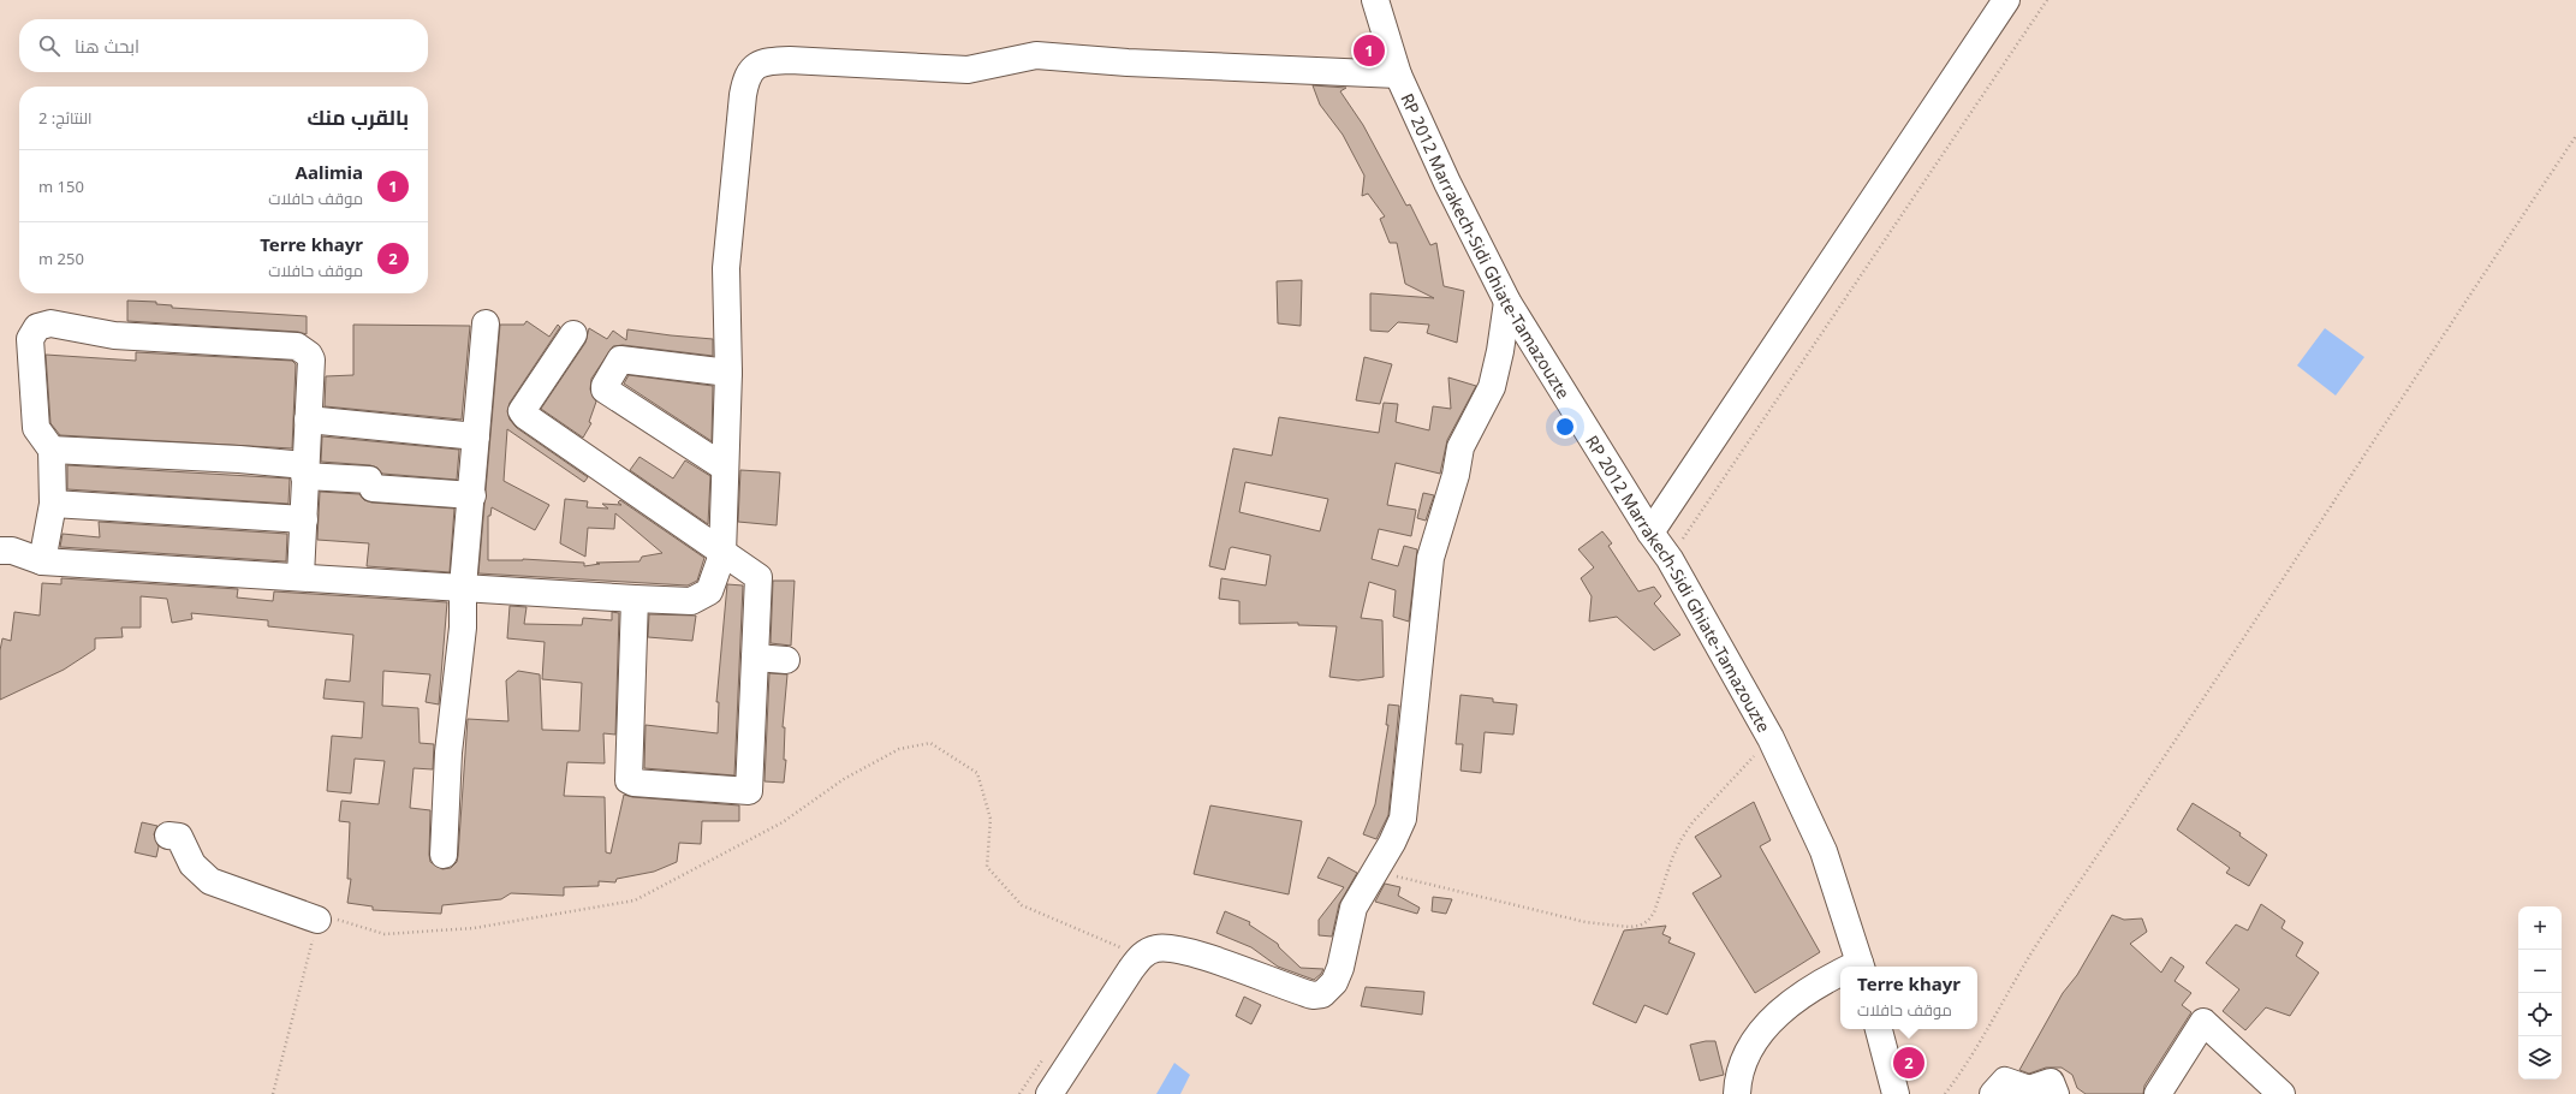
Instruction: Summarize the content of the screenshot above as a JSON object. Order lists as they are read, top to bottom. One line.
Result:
{"streets":{"street":["RP 2012 Marrakech-Sidi Ghiate-Tamazouzte"]},"page":{"search":"ابحث هنا","pins":["1","2"],"heading":["بالقرب منك","النتائج: 2"],"list":[{"mark":"1","name":"Aalimia","note":"موقف حافلات","value":"150 m"},{"mark":"2","name":"Terre khayr","note":"موقف حافلات","value":"250 m"}],"map_buttons":["+","−"],"popup":["Terre khayr","موقف حافلات"]}}
